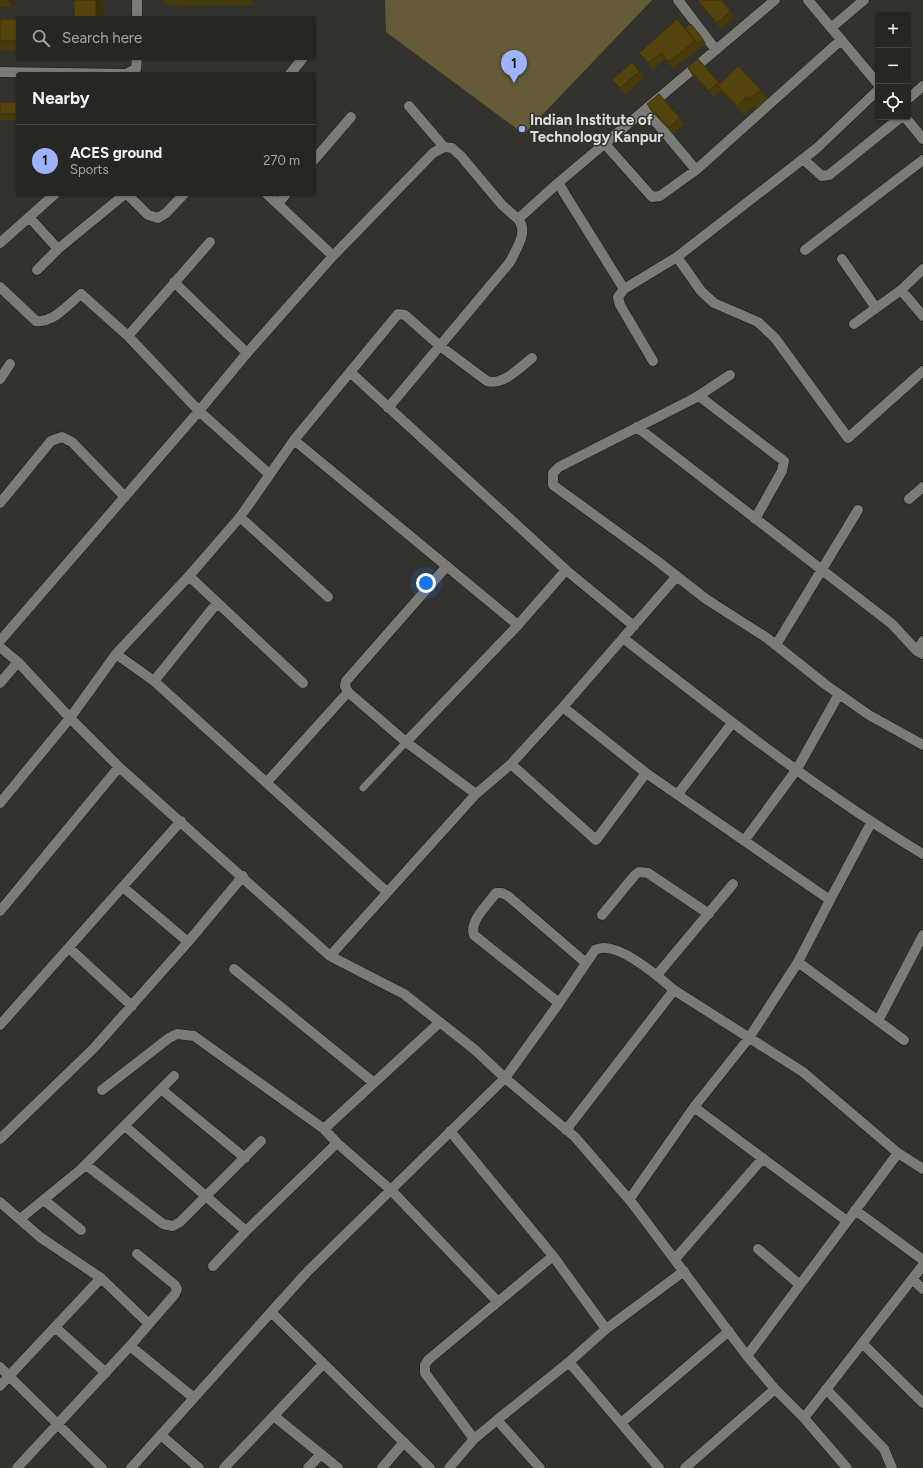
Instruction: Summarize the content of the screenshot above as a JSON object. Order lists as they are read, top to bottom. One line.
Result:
{"places":["Indian Institute of Technology Kanpur"],"page":{"map_buttons":["+","−"],"search":"Search here","pins":"1","heading":"Nearby","list":[{"mark":"1","name":"ACES ground","note":"Sports","value":"270 m"}]}}
